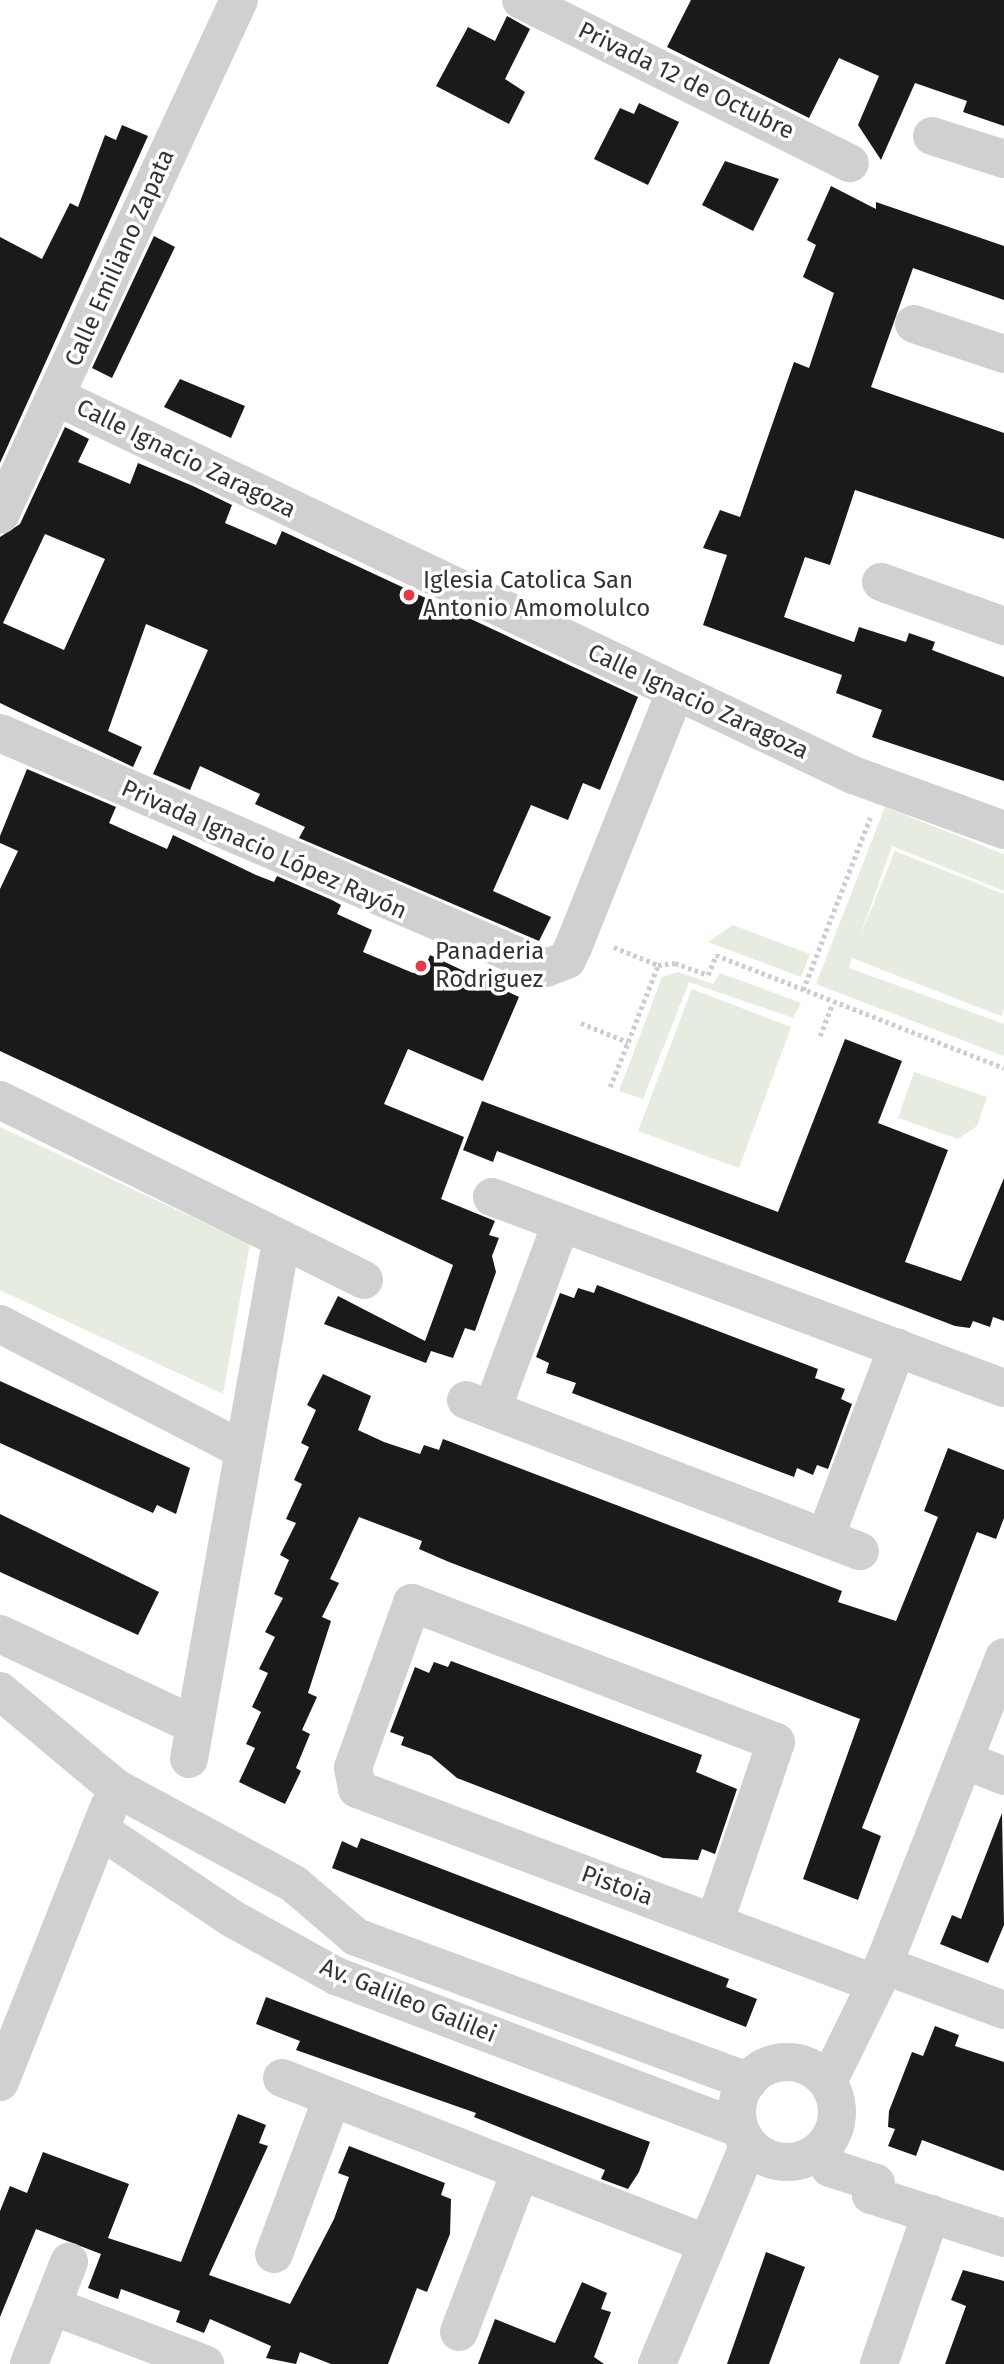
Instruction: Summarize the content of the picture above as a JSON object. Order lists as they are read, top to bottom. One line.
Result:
{"streets":{"street":["Privada 12 de Octubre","Calle Emiliano Zapata","Calle Ignacio Zaragoza","Privada Ignacio López Rayón","Pistoia","Av. Galileo Galilei"]},"crossings":[["Calle Emiliano Zapata","Calle Ignacio Zaragoza"],["Calle Ignacio Zaragoza","Privada Ignacio López Rayón"]],"places":["Iglesia Catolica San Antonio Amomolulco","Panaderia Rodriguez"]}
